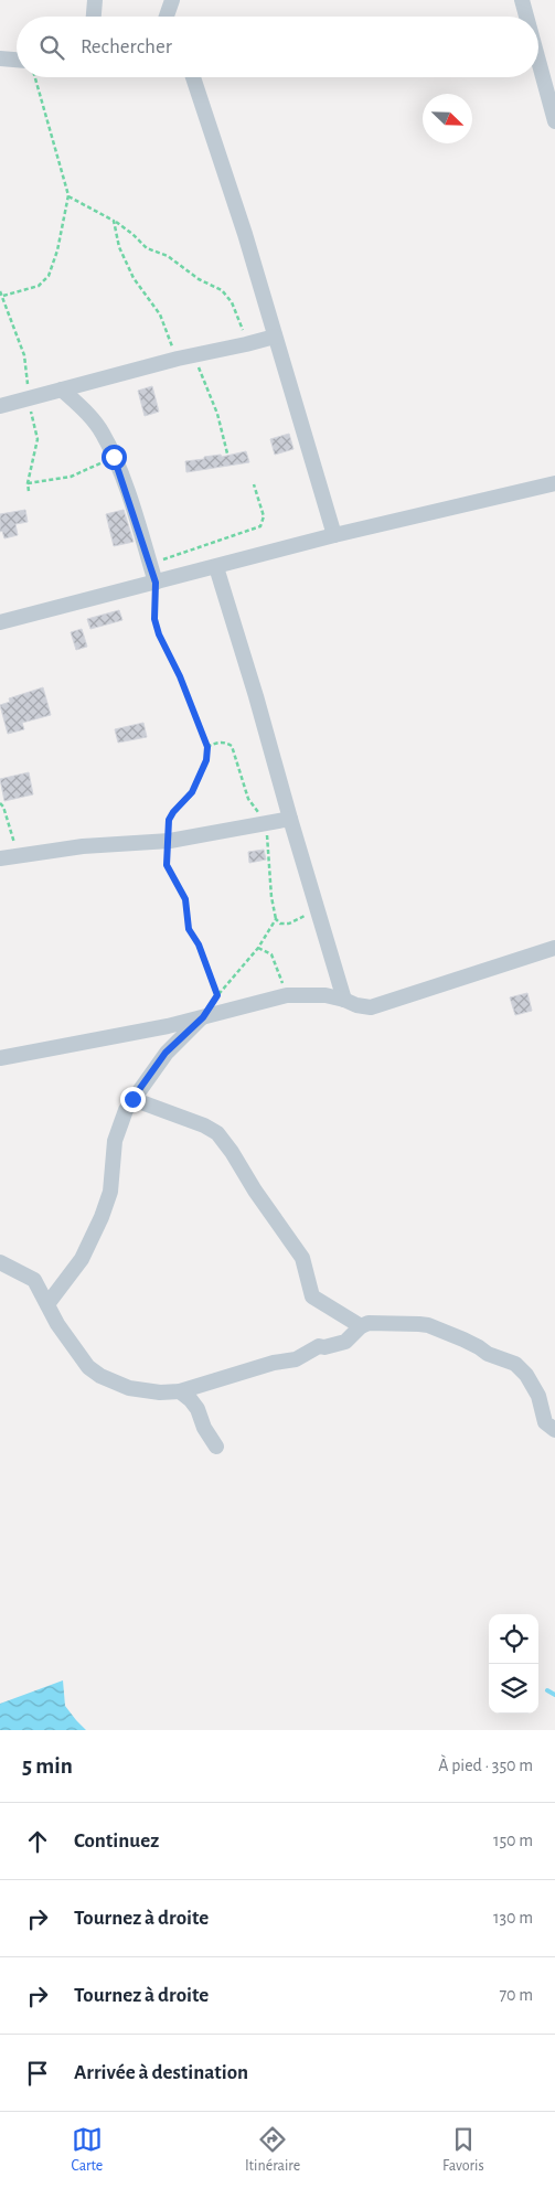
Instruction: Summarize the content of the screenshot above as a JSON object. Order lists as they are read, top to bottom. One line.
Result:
{"north":"bottom right","page":{"search":"Rechercher","heading":["5 min","À pied · 350 m"],"list":[["Continuez","150 m"],["Tournez à droite","130 m"],["Tournez à droite","70 m"],"Arrivée à destination"],"nav":["Carte","Itinéraire","Favoris"]}}
